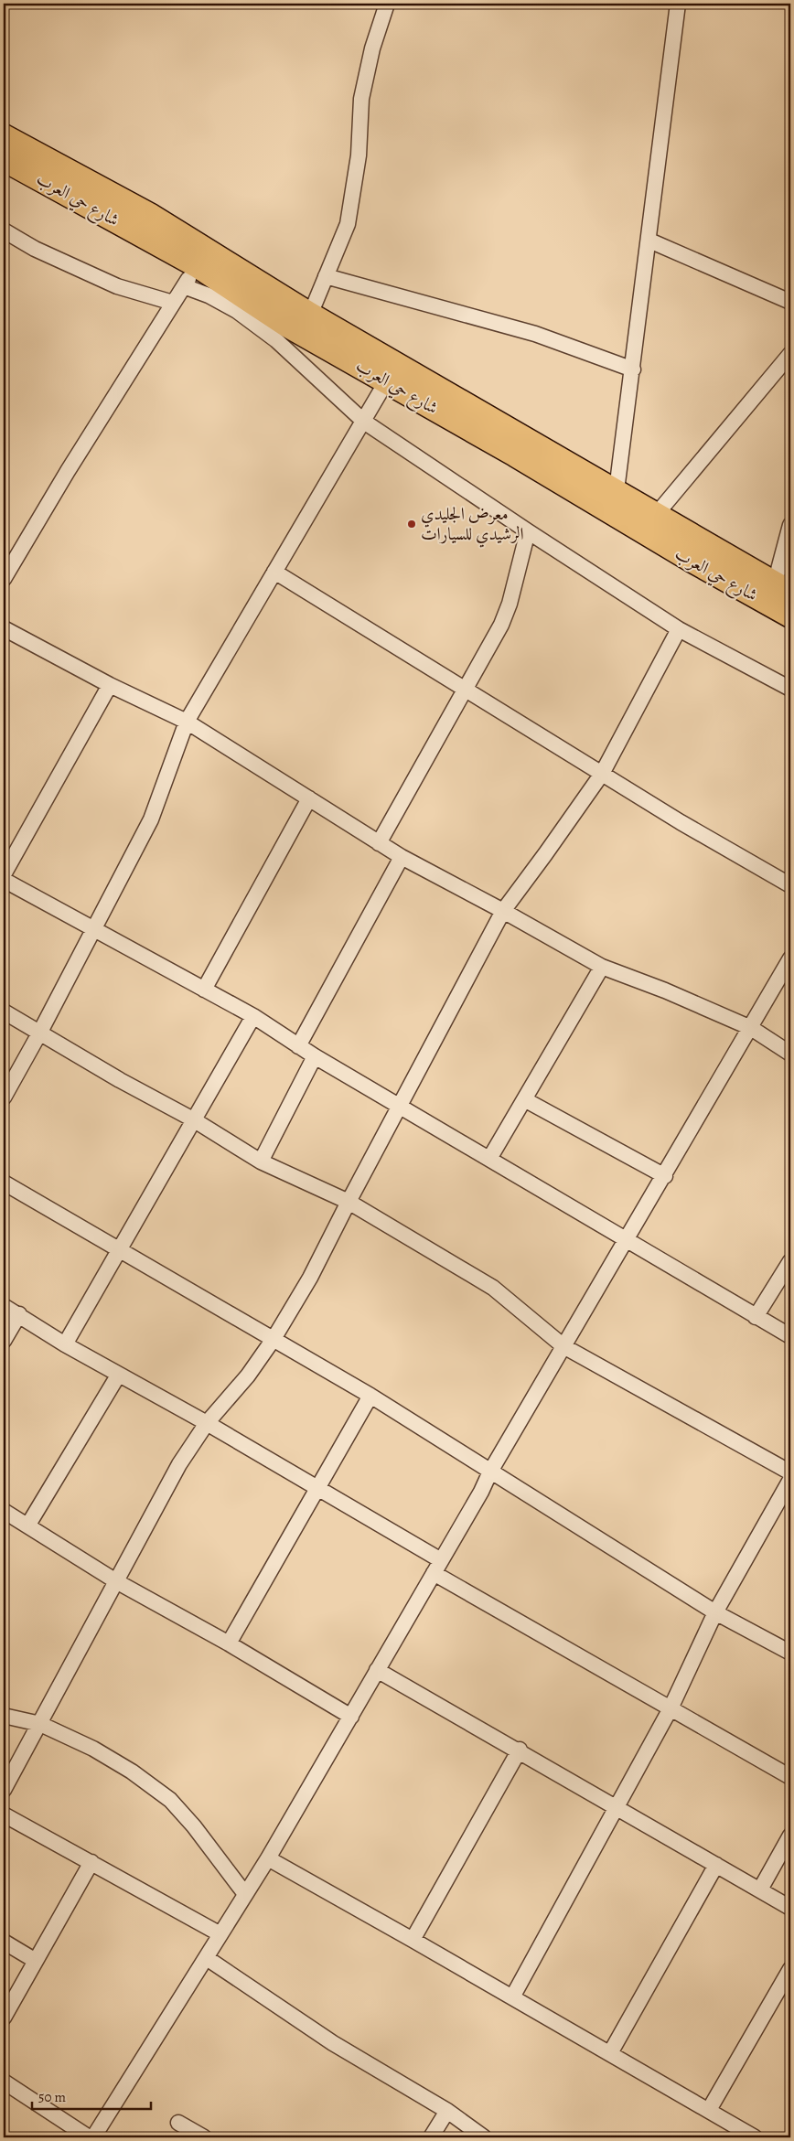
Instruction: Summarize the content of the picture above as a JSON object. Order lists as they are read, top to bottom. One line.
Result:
{"streets":{"main road":["شارع حي العرب"]},"places":["معرض الجليدي الرشيدي للسيارات"],"scale_bar":"50 m"}
